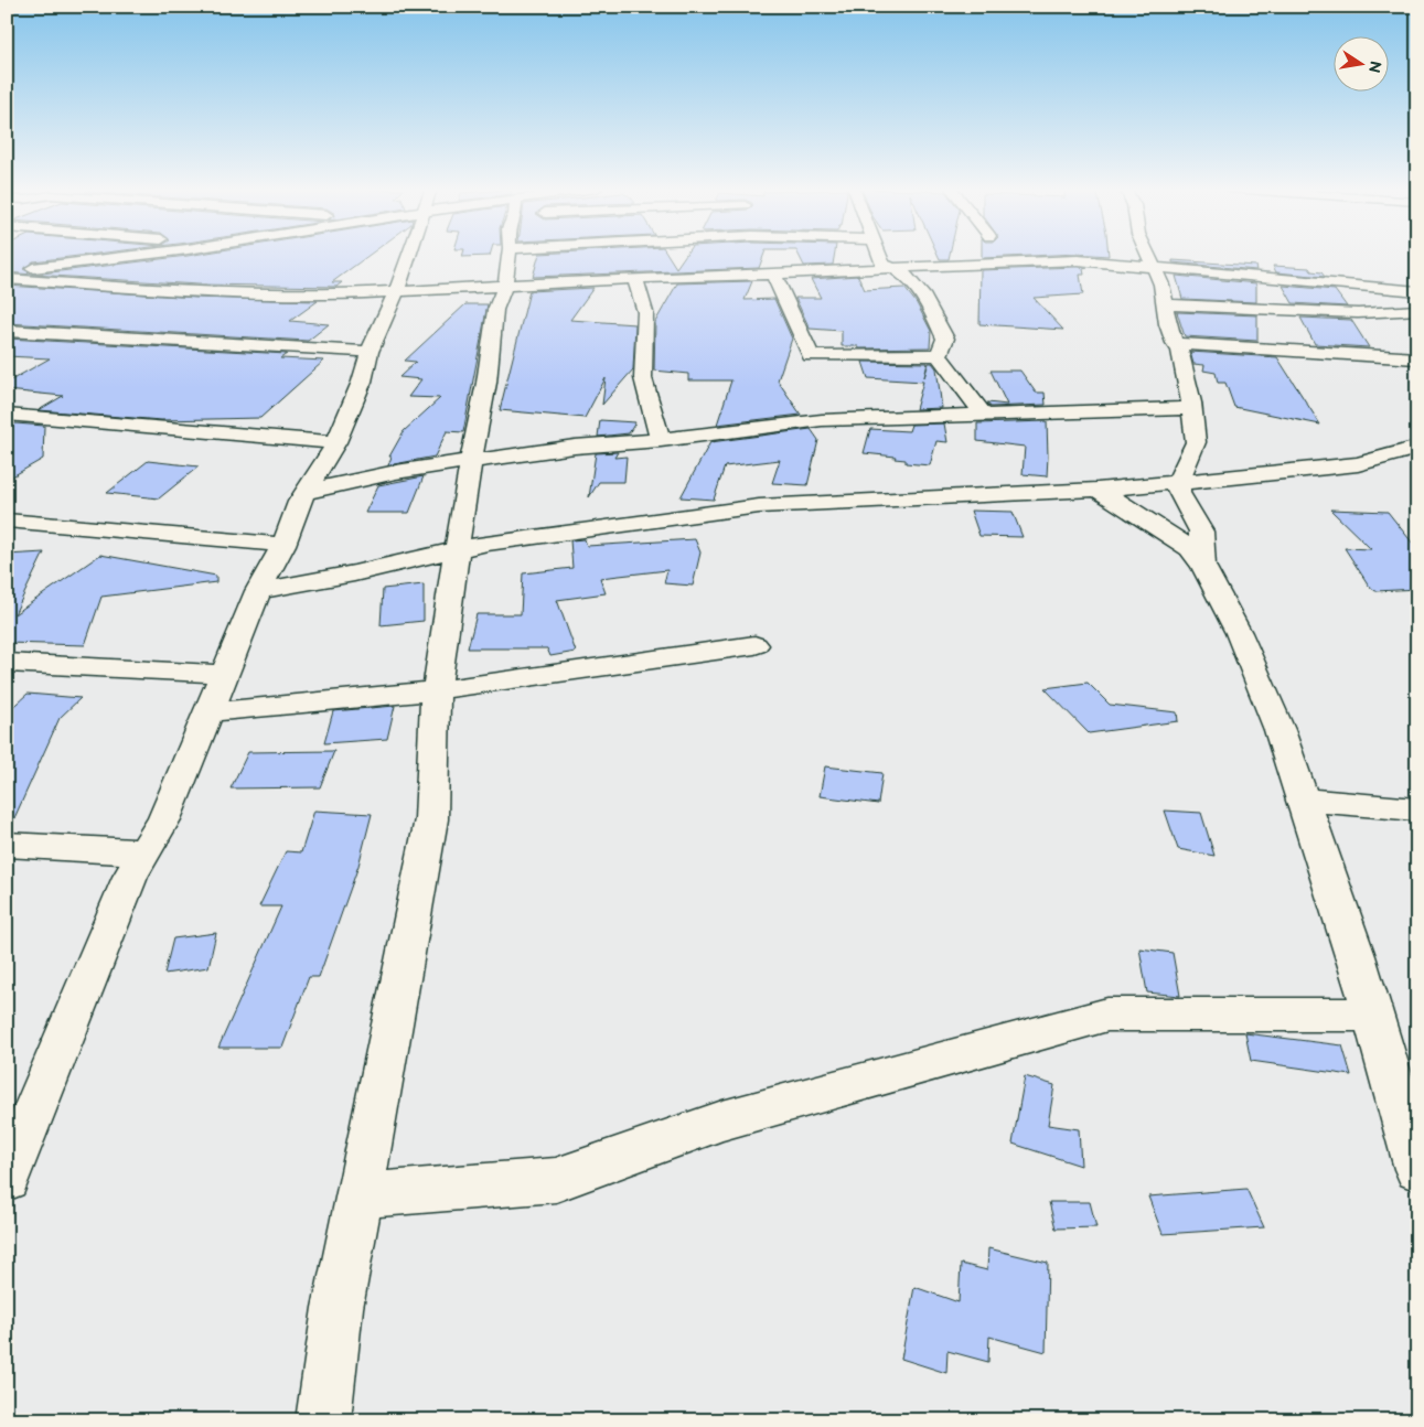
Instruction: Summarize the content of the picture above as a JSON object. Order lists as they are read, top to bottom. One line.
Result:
{"north":"right"}
